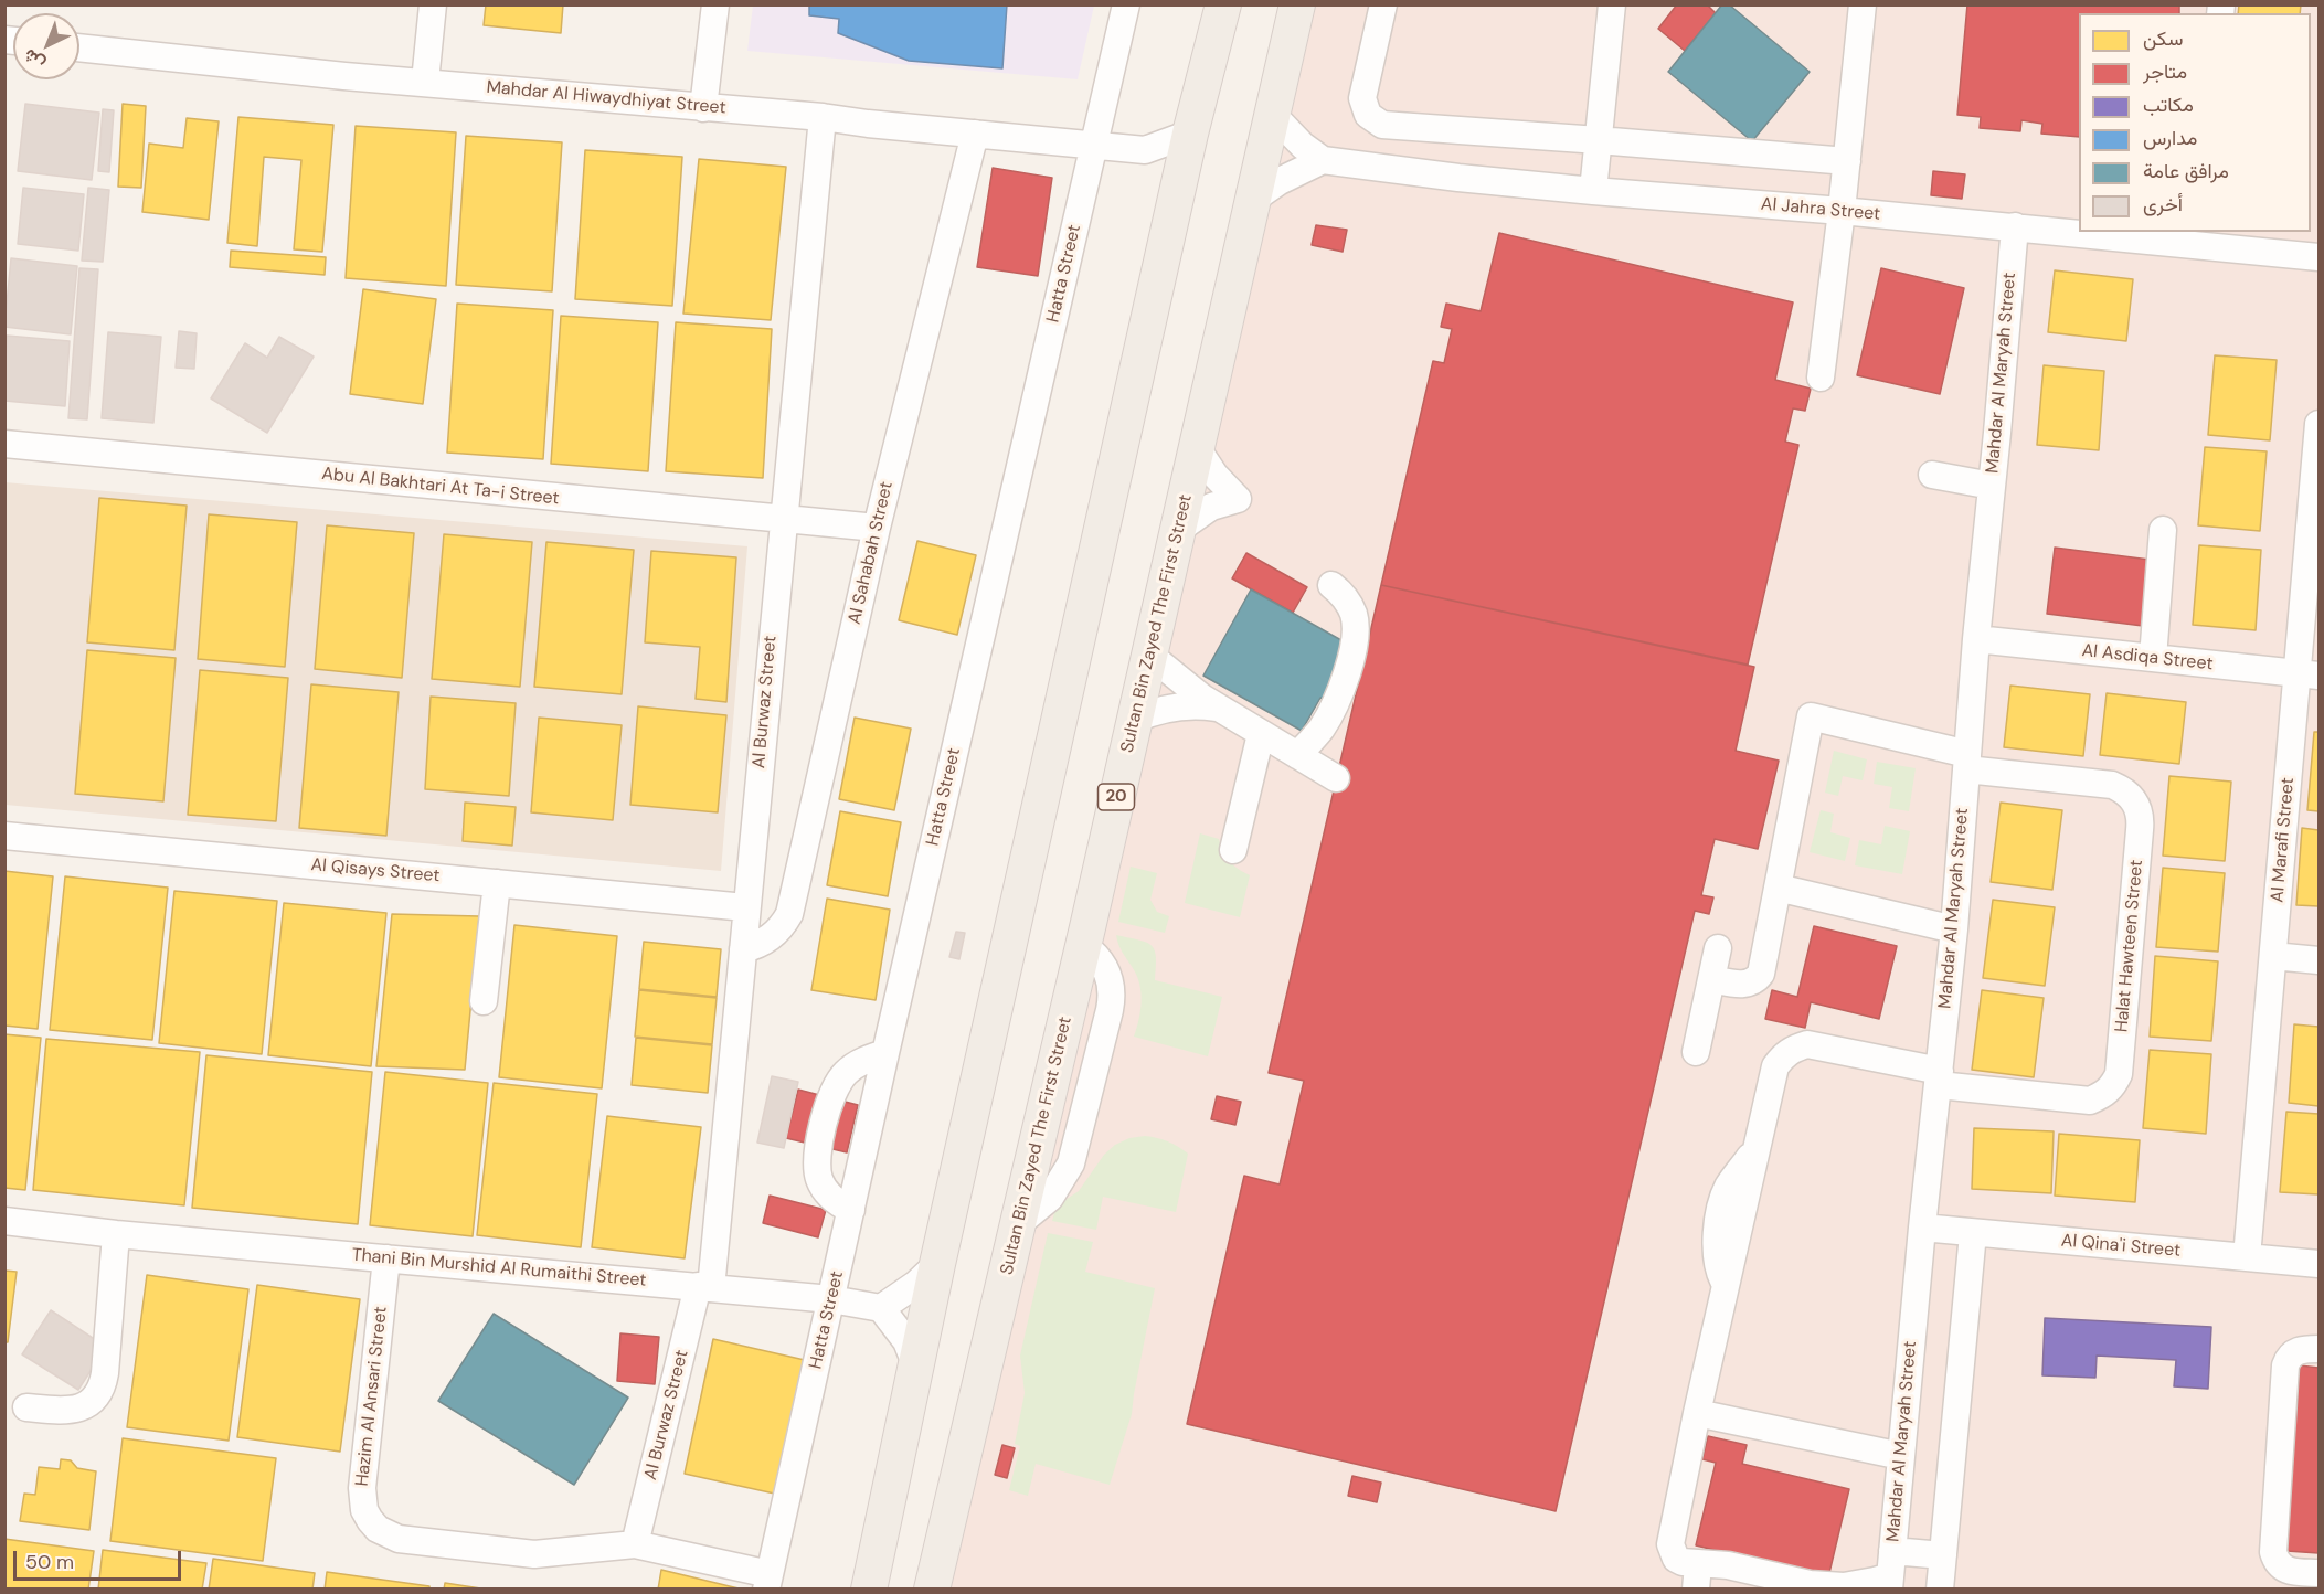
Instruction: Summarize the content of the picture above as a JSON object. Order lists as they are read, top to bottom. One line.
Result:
{"streets":{"main road":["Sultan Bin Zayed The First Street","20"],"street":["Mahdar Al Hiwaydhiyat Street","Al Jahra Street","Hatta Street","Mahdar Al Maryah Street","Abu Al Bakhtari At Ta-i Street","Al Sahabah Street","Al Asdiqa Street","Al Burwaz Street","Al Marafi Street","Al Qisays Street","Halat Hawteen Street","Al Qina'i Street","Thani Bin Murshid Al Rumaithi Street","Hazim Al Ansari Street"]},"crossings":[["Mahdar Al Hiwaydhiyat Street","Hatta Street"],["Mahdar Al Hiwaydhiyat Street","Al Sahabah Street"],["Mahdar Al Hiwaydhiyat Street","Al Burwaz Street"],["Al Jahra Street","Mahdar Al Maryah Street"],["Hatta Street","Thani Bin Murshid Al Rumaithi Street"],["Hatta Street","Hazim Al Ansari Street"],["Mahdar Al Maryah Street","Al Asdiqa Street"],["Mahdar Al Maryah Street","Halat Hawteen Street"],["Mahdar Al Maryah Street","Al Qina'i Street"],["Abu Al Bakhtari At Ta-i Street","Al Sahabah Street"],["Abu Al Bakhtari At Ta-i Street","Al Burwaz Street"],["Al Sahabah Street","Al Burwaz Street"],["Al Asdiqa Street","Al Marafi Street"],["Al Burwaz Street","Al Qisays Street"],["Al Burwaz Street","Thani Bin Murshid Al Rumaithi Street"],["Al Burwaz Street","Hazim Al Ansari Street"],["Al Marafi Street","Al Qina'i Street"],["Thani Bin Murshid Al Rumaithi Street","Hazim Al Ansari Street"]],"legend":["سكن","متاجر","مكاتب","مدارس","مرافق عامة","أخرى"],"scale_bar":"50 m","north":"bottom left"}
